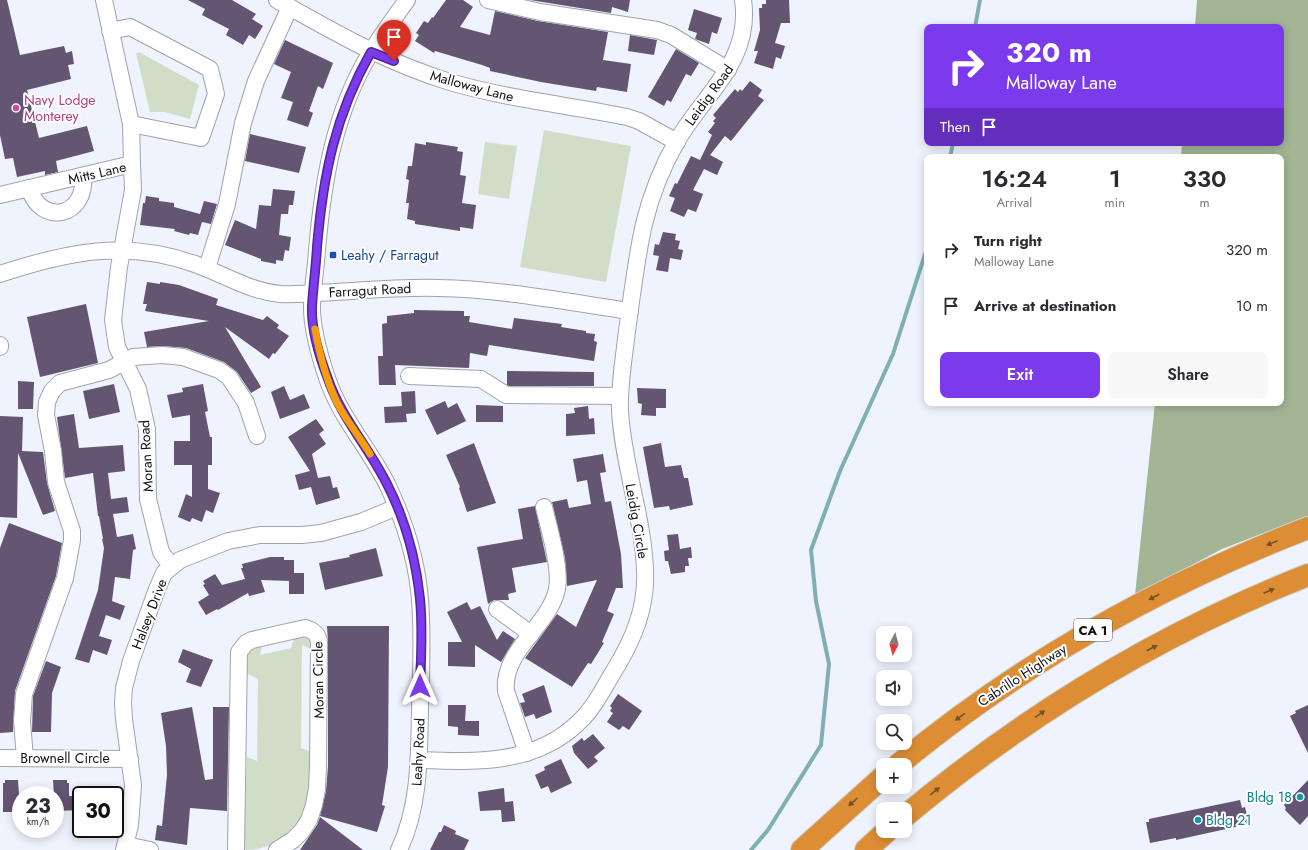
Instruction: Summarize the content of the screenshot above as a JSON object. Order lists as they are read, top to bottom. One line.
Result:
{"streets":{"highway":["CA 1","Cabrillo Highway"],"street":["Malloway Lane","Leidig Road","Mitts Lane","Farragut Road","Moran Road","Leidig Circle","Halsey Drive","Moran Circle","Leahy Road","Brownell Circle"]},"crossings":[["Malloway Lane","Leidig Road"],["Malloway Lane","Leidig Circle"],["Malloway Lane","Leahy Road"],["Leidig Road","Leidig Circle"],["Mitts Lane","Farragut Road"],["Mitts Lane","Moran Road"],["Farragut Road","Moran Road"],["Farragut Road","Leidig Circle"],["Farragut Road","Leahy Road"],["Moran Road","Halsey Drive"],["Leidig Circle","Leahy Road"],["Halsey Drive","Leahy Road"],["Halsey Drive","Brownell Circle"]],"places":{"other":["Navy Lodge Monterey","Bldg 18","Bldg 21"],"transit":["Leahy / Farragut"]},"north":"bottom","page":{"turn":["320 m","Malloway Lane"],"then":"Then","eta":["16:24","Arrival","1","min","330","m"],"list":[{"name":"Turn right","note":"Malloway Lane","value":"320 m"},{"name":"Arrive at destination","value":"10 m"}],"buttons":["Exit","Share"],"map_buttons":["+","−"],"speed":"23 km/h","limit":"30"}}
